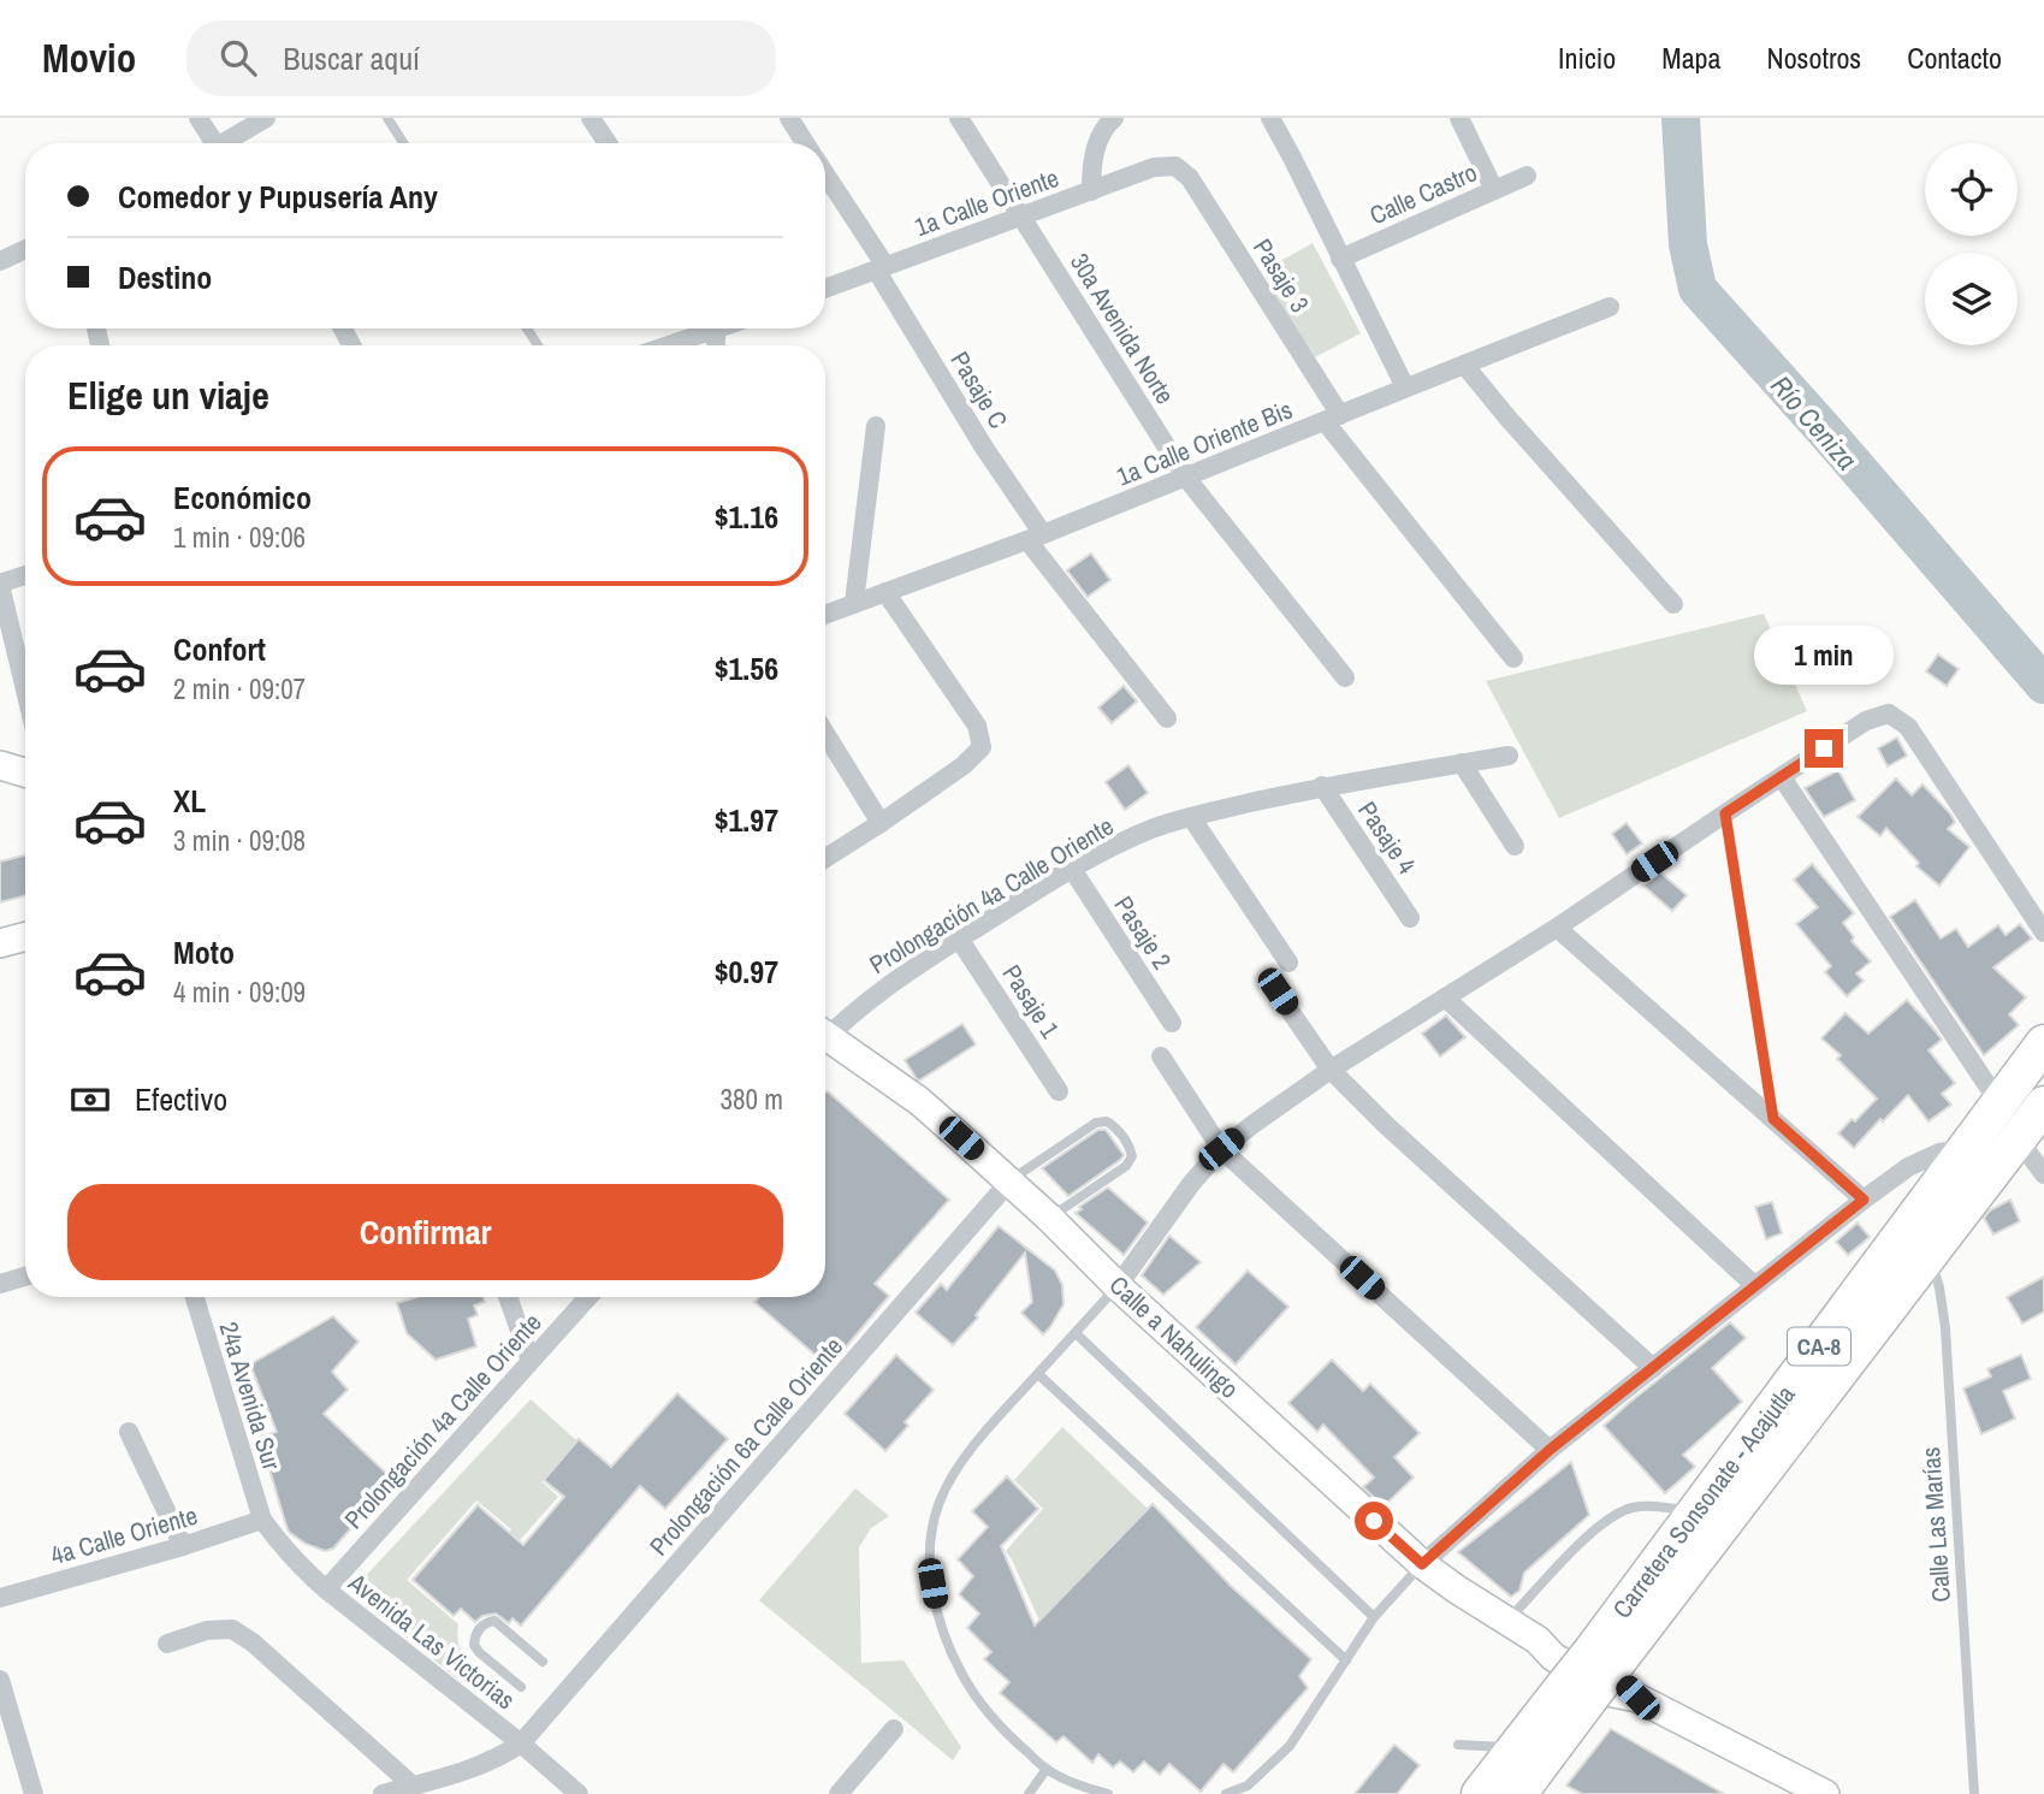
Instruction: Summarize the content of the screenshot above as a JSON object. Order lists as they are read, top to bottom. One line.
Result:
{"streets":{"highway":["CA-8","Carretera Sonsonate - Acajutla"],"street":["Calle Castro","1a Calle Oriente","Pasaje 3","30a Avenida Norte","Pasaje C","1a Calle Oriente Bis","Pasaje 4","Prolongación 4a Calle Oriente","Pasaje 2","Pasaje 1","Calle a Nahulingo","24a Avenida Sur","Prolongación 6a Calle Oriente","4a Calle Oriente","Avenida Las Victorias"],"lane":["Calle Las Marías"]},"crossings":[["1a Calle Oriente","Pasaje 3"],["1a Calle Oriente","30a Avenida Norte"],["1a Calle Oriente","Pasaje C"],["Pasaje 3","1a Calle Oriente Bis"],["30a Avenida Norte","1a Calle Oriente Bis"],["Pasaje C","1a Calle Oriente Bis"],["Pasaje 4","Prolongación 4a Calle Oriente"],["Prolongación 4a Calle Oriente","Pasaje 2"],["Prolongación 4a Calle Oriente","Pasaje 1"],["Prolongación 4a Calle Oriente","Avenida Las Victorias"],["Calle a Nahulingo","Prolongación 6a Calle Oriente"],["24a Avenida Sur","4a Calle Oriente"],["24a Avenida Sur","Avenida Las Victorias"],["Prolongación 6a Calle Oriente","Avenida Las Victorias"],["Carretera Sonsonate - Acajutla","Calle Las Marías"],["4a Calle Oriente","Avenida Las Victorias"]],"water":["Río Ceniza"],"page":{"header":"Movio","search":"Buscar aquí","nav":["Inicio","Mapa","Nosotros","Contacto"],"banner":["Comedor y Pupusería Any","Destino"],"heading":"Elige un viaje","list":[{"name":"Económico","note":"1 min · 09:06","value":"$1.16"},{"name":"Confort","note":"2 min · 09:07","value":"$1.56"},{"name":"XL","note":"3 min · 09:08","value":"$1.97"},{"name":"Moto","note":"4 min · 09:09","value":"$0.97"}],"bubble":"1 min","pay":["Efectivo","380 m"],"buttons":"Confirmar"}}
